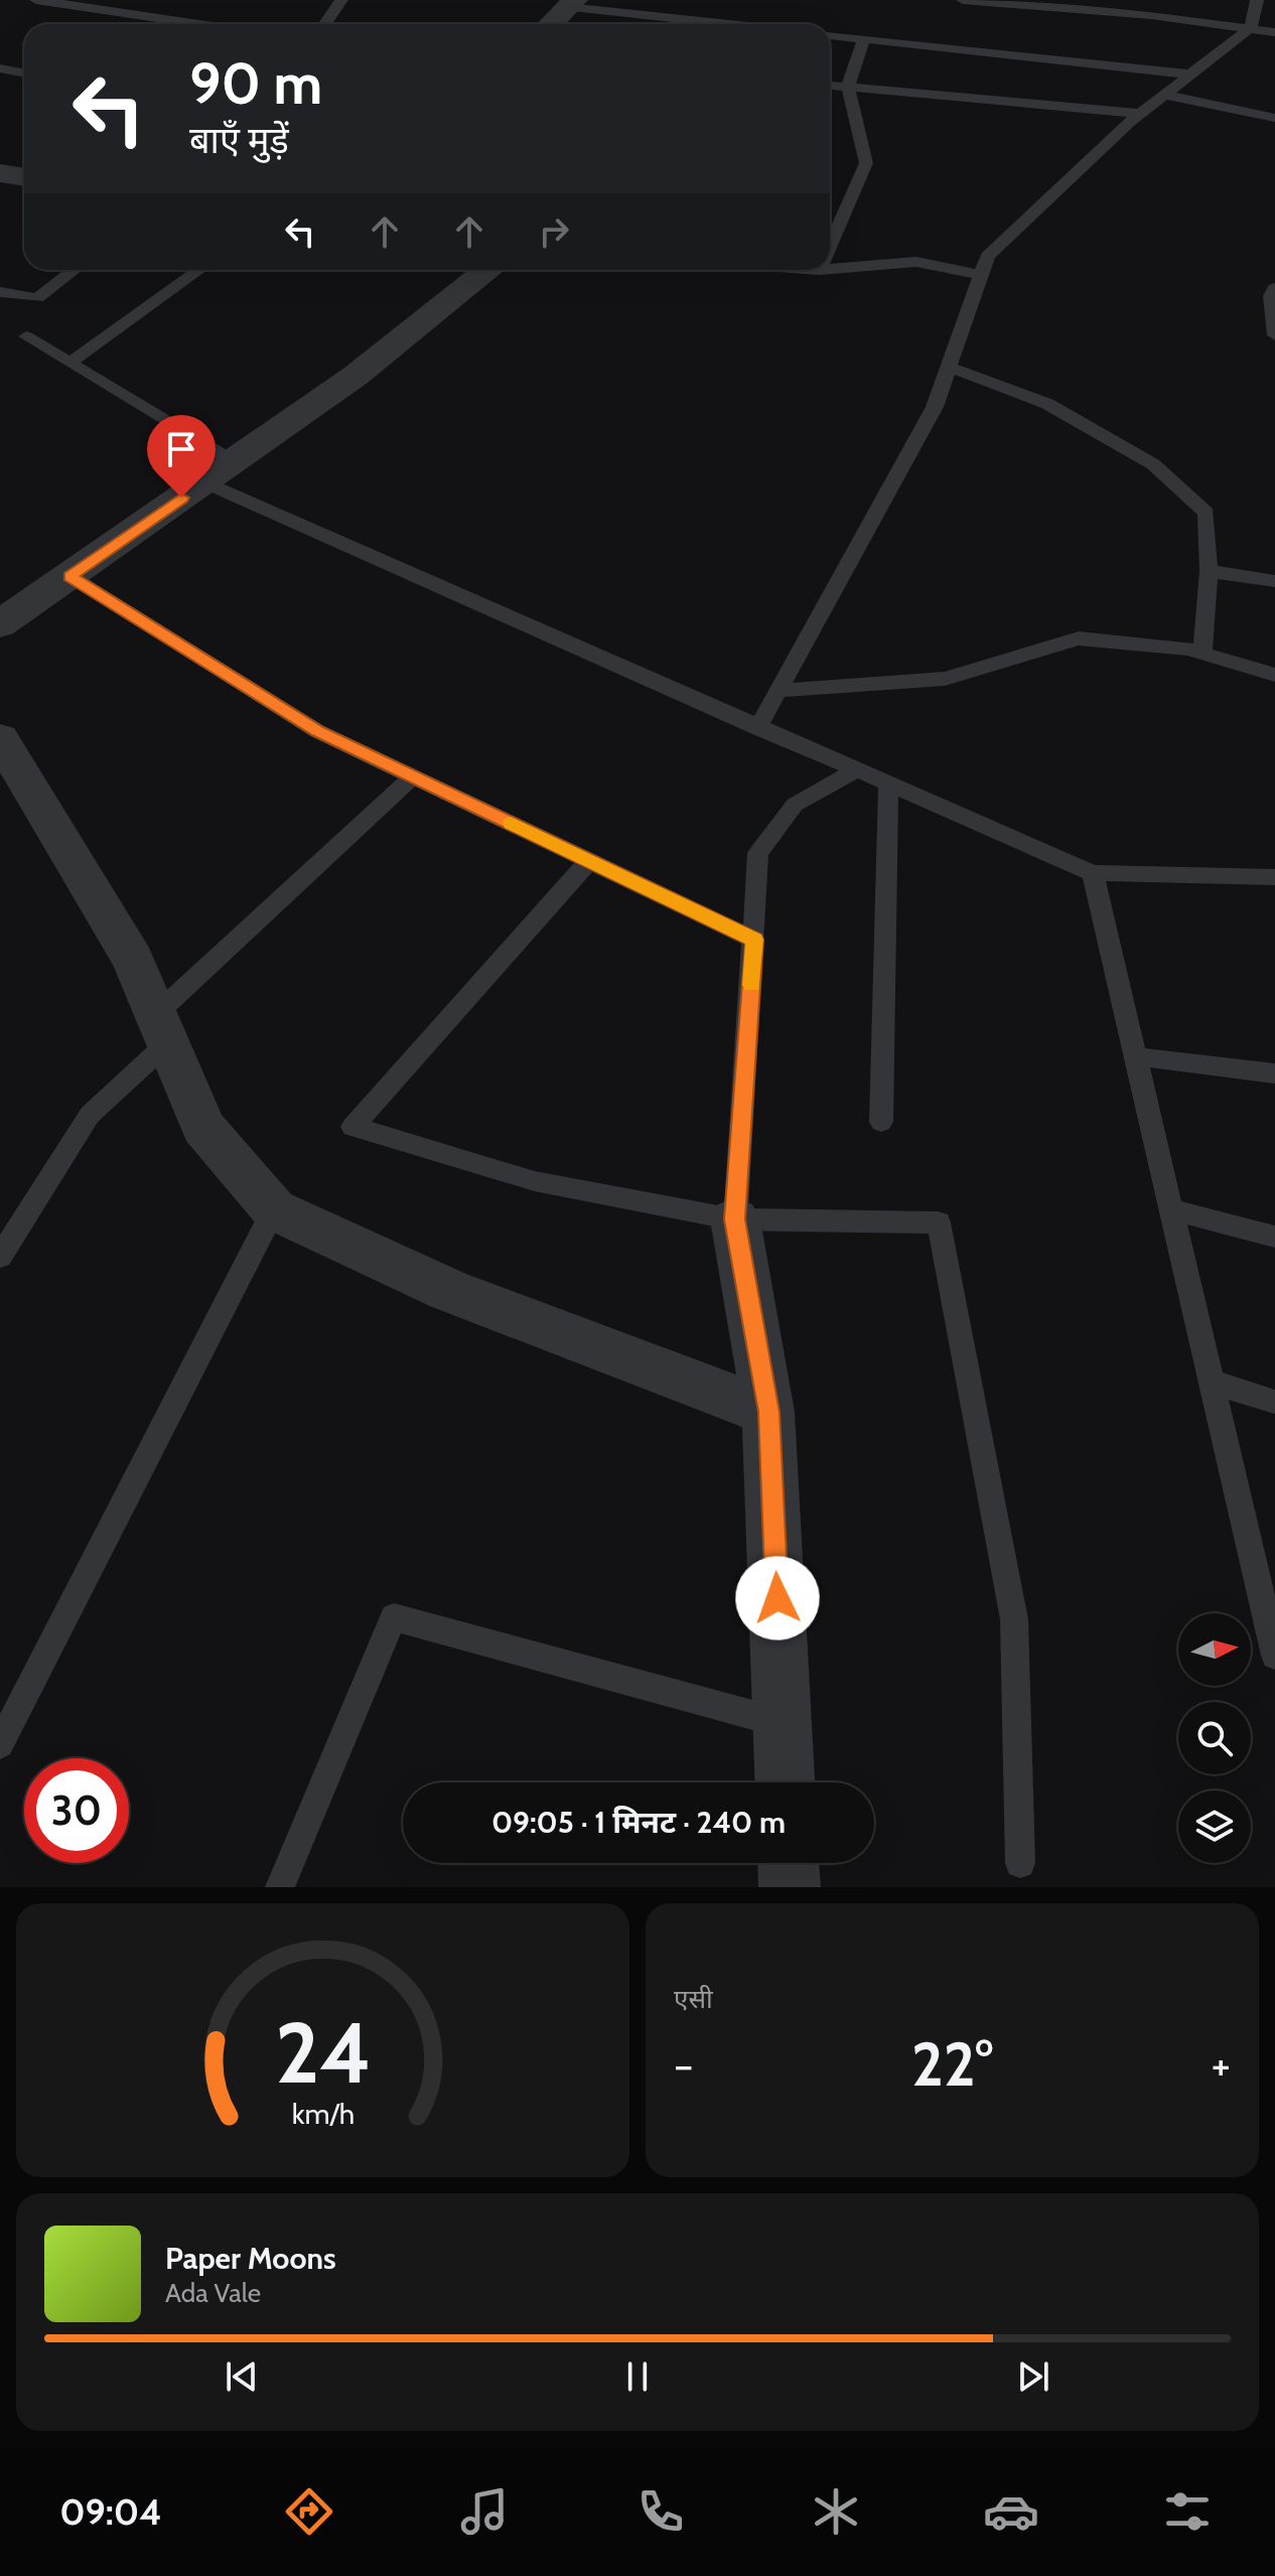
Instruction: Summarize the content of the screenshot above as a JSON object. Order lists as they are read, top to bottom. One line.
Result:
{"north":"right","page":{"turn":["90 m","बाएँ मुड़ें"],"limit":"30","trip":"09:05 · 1 मिनट · 240 m","tile":"एसी","heat":["−","22°","+"],"song":["Paper Moons","Ada Vale"],"tabs":"09:04","gauge":["24","km/h"]}}
